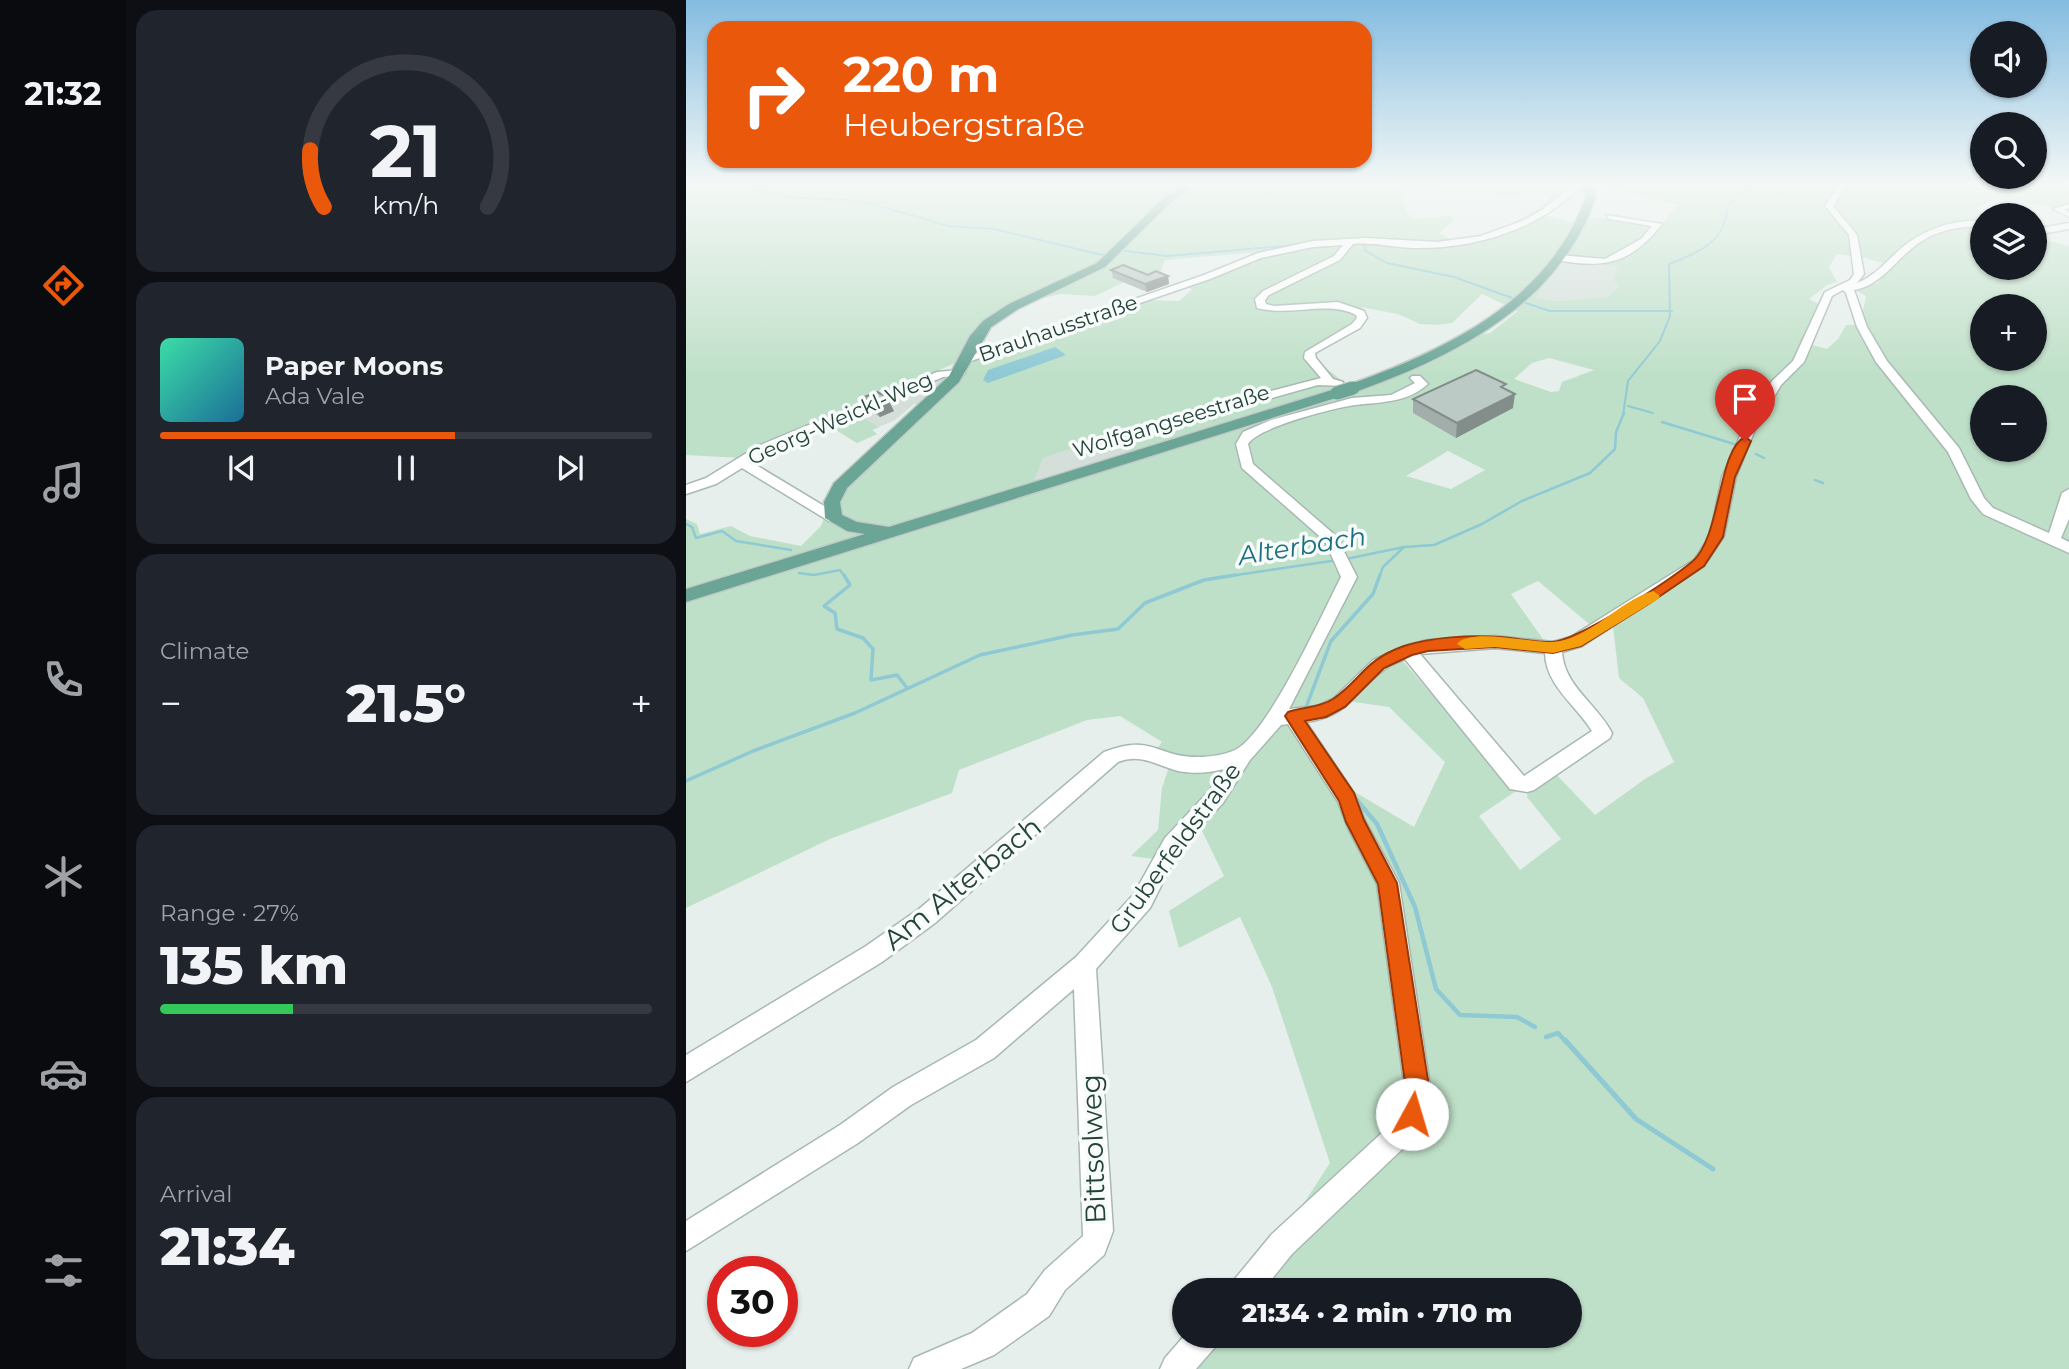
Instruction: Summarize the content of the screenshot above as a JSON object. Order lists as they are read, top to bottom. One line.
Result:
{"streets":{"main road":["Wolfgangseestraße"],"street":["Brauhausstraße","Georg-Weickl-Weg","Gruberfeldstraße","Am Alterbach","Bittsolweg"]},"crossings":[["Brauhausstraße","Georg-Weickl-Weg"],["Wolfgangseestraße","Gruberfeldstraße"],["Gruberfeldstraße","Am Alterbach"],["Gruberfeldstraße","Bittsolweg"]],"water":["Alterbach"],"page":{"tabs":"21:32","map_buttons":["+","−"],"turn":["220 m","Heubergstraße"],"song":["Paper Moons","Ada Vale"],"tile":["Climate",["Range · 27%","135 km"],["Arrival","21:34"]],"heat":["−","21.5°","+"],"limit":"30","trip":"21:34 · 2 min · 710 m","gauge":["21","km/h"]}}
